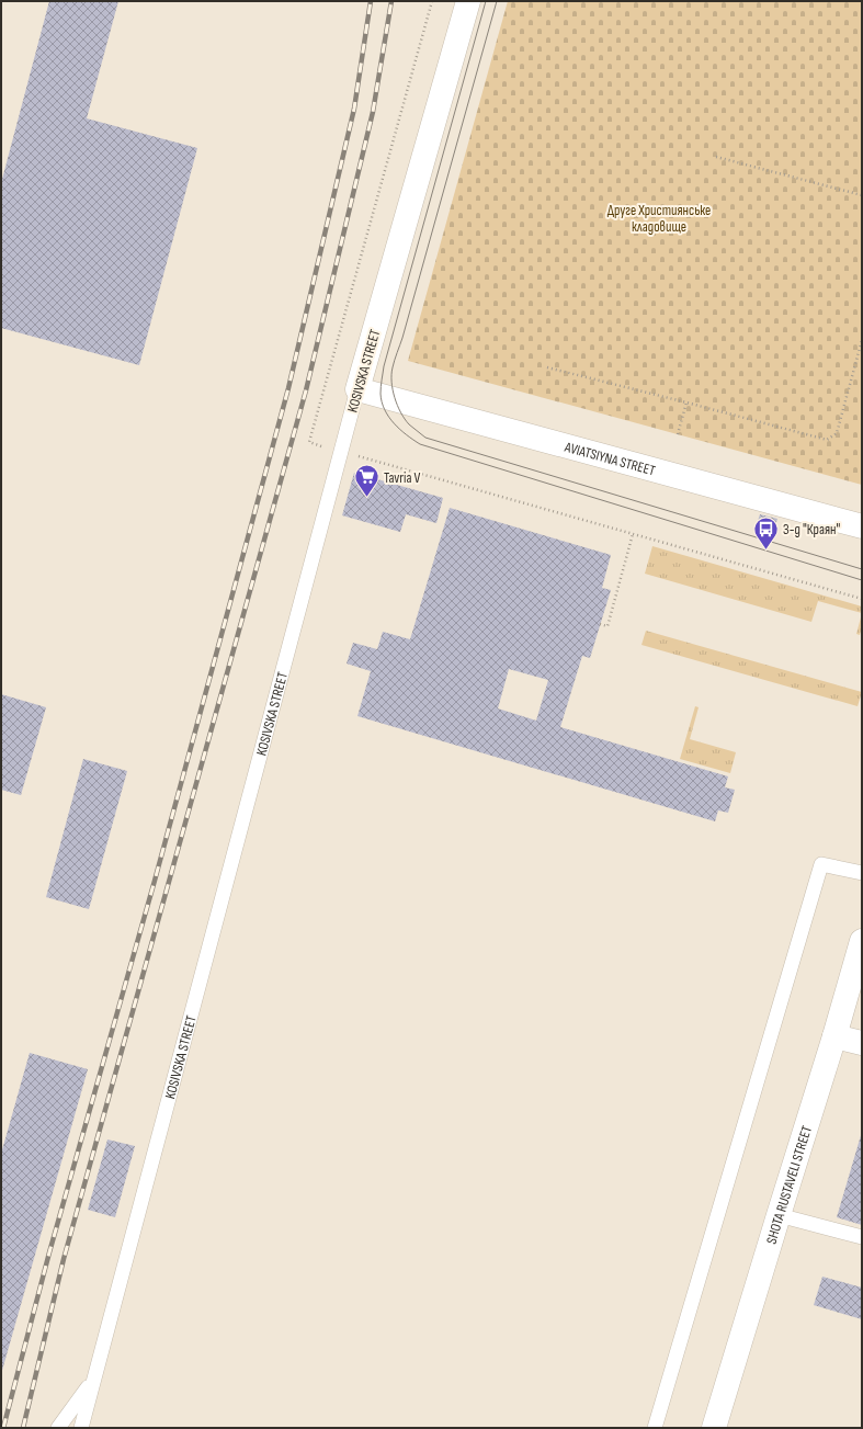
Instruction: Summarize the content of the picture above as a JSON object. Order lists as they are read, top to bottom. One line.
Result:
{"streets":{"street":["KOSIVSKA STREET","AVIATSIYNA STREET","SHOTA RUSTAVELI STREET"]},"crossings":[["KOSIVSKA STREET","AVIATSIYNA STREET"]],"parks":["Друге Християнське кладовище"],"places":{"supermarket":["Tavria V"],"bus stop":["З-д \"Краян\""]}}
